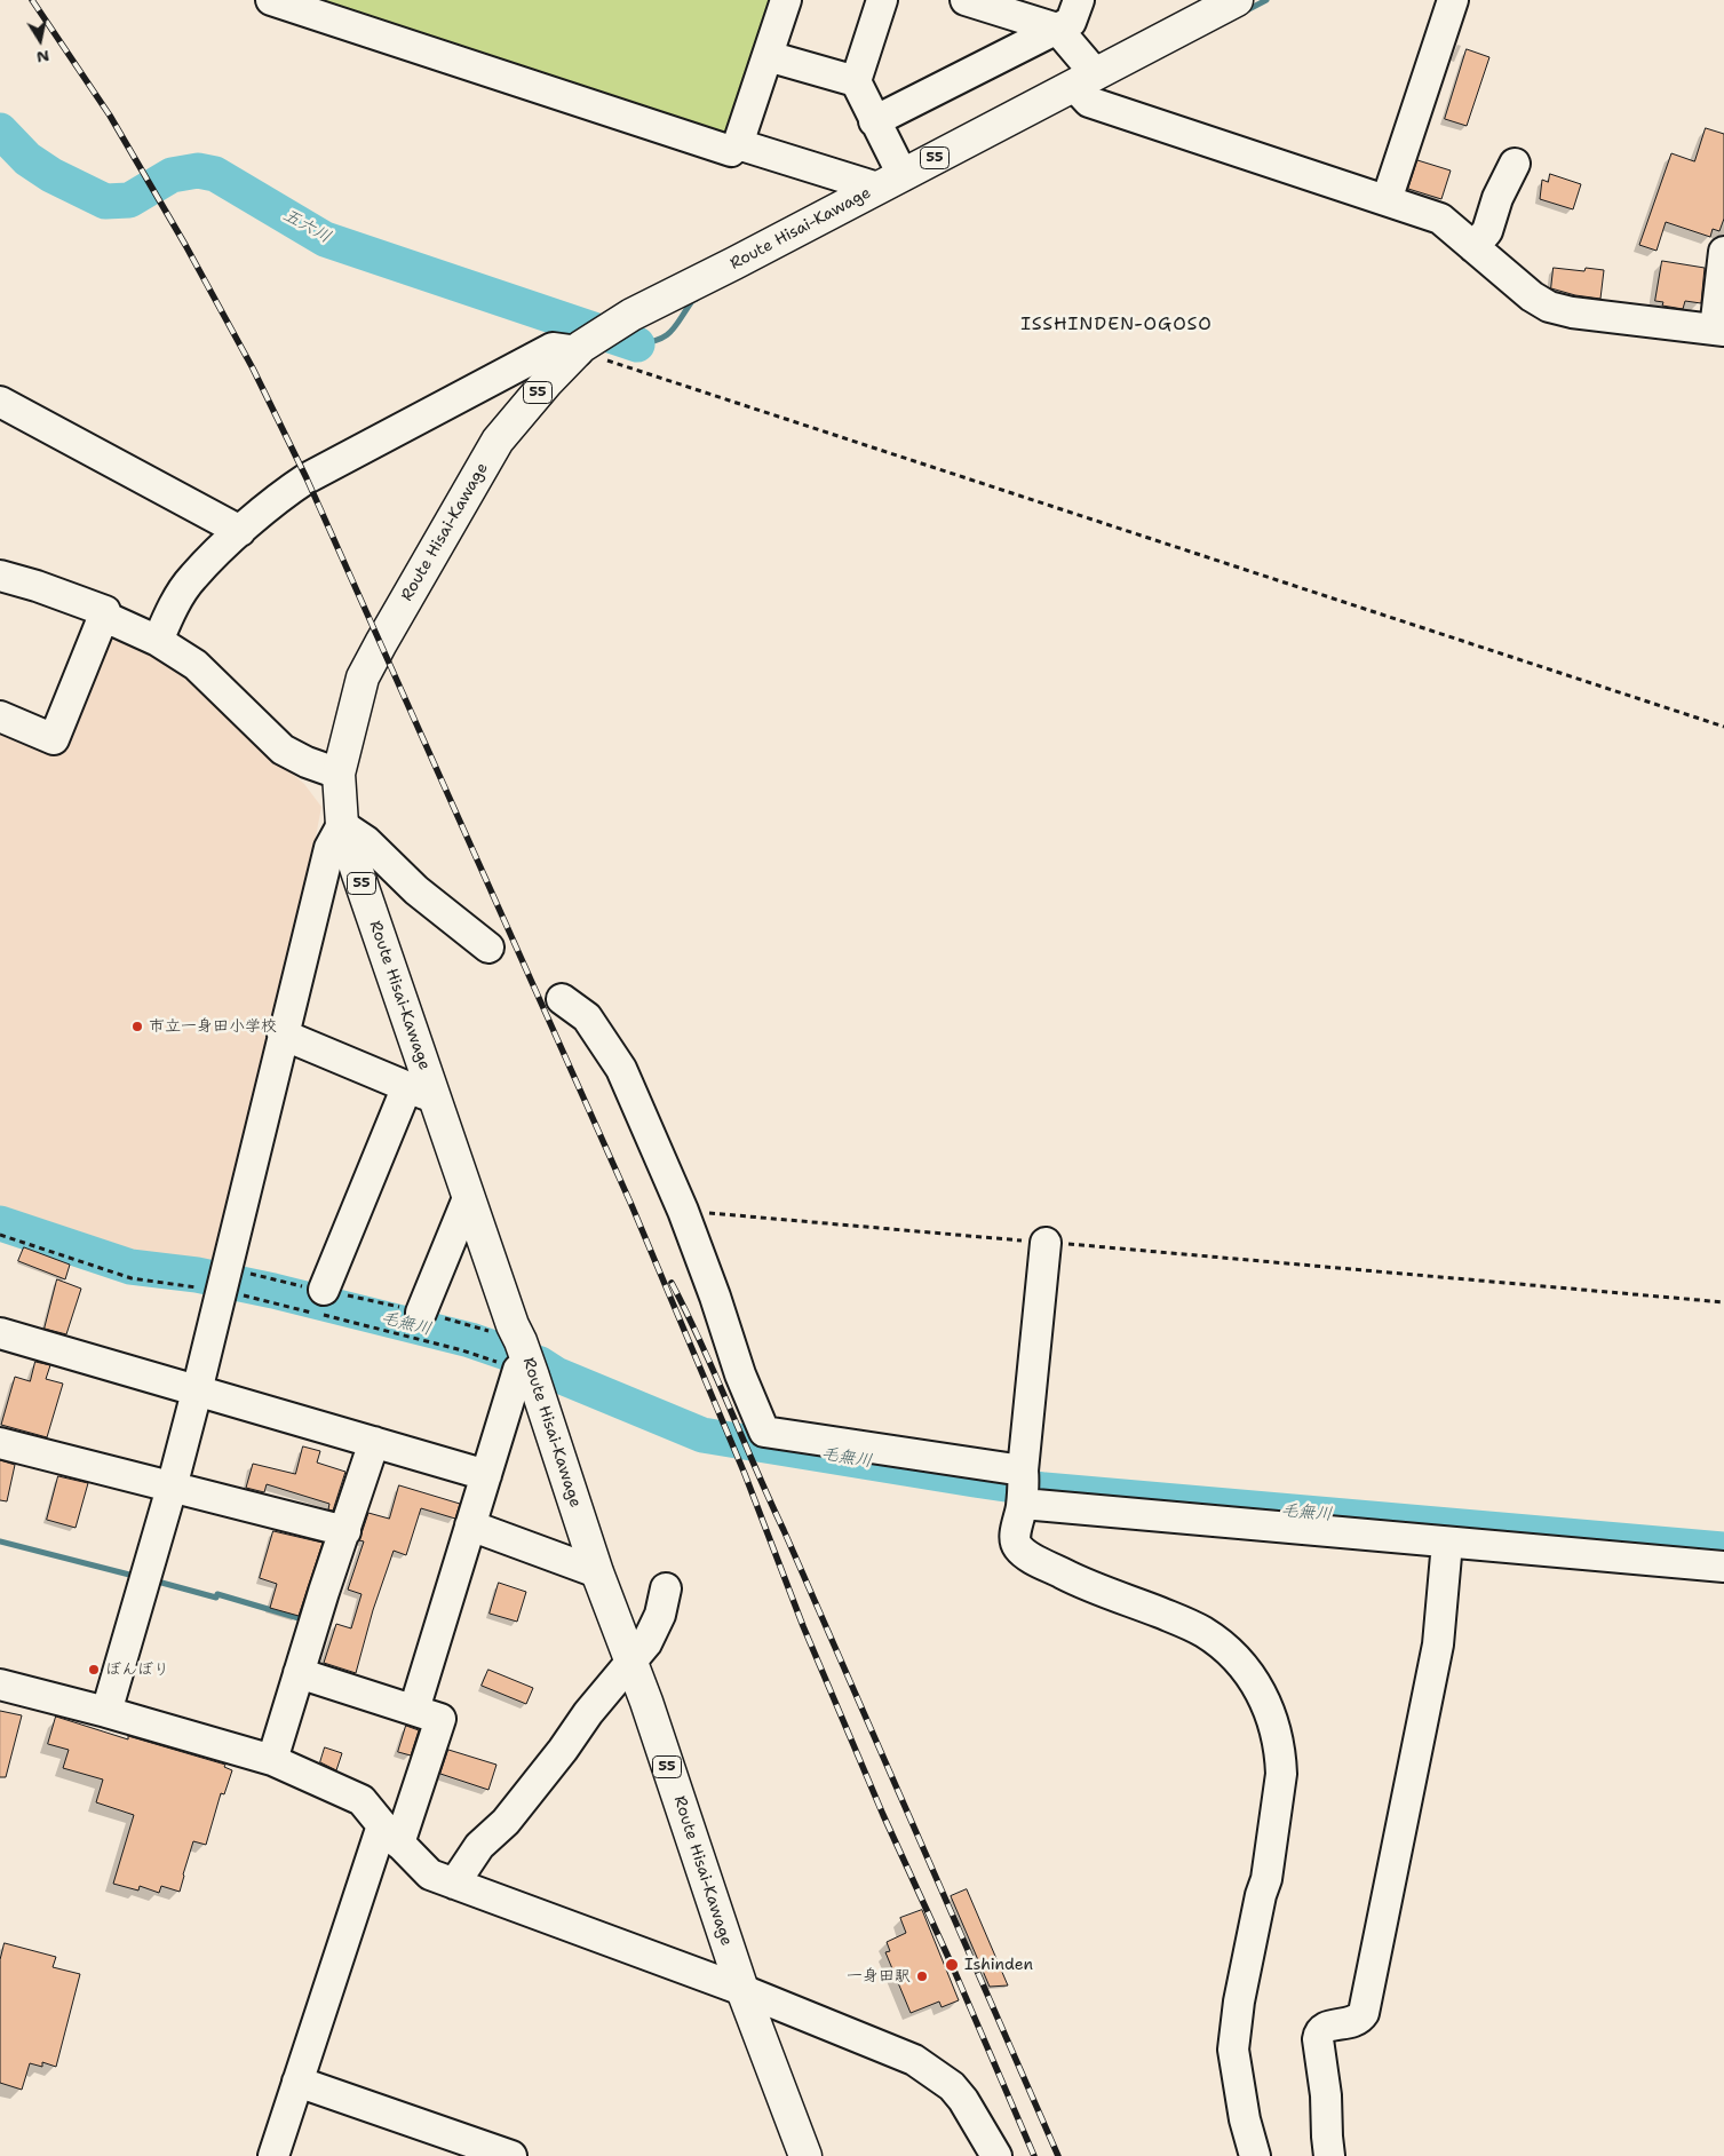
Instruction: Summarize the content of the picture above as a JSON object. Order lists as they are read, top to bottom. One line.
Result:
{"streets":{"main road":["55","Route Hisai-Kawage"]},"districts":["ISSHINDEN-OGOSO"],"water":["五六川","毛無川"],"places":["市立一身田小学校","ぼんぼり","Ishinden","一身田駅"],"north":"bottom"}
